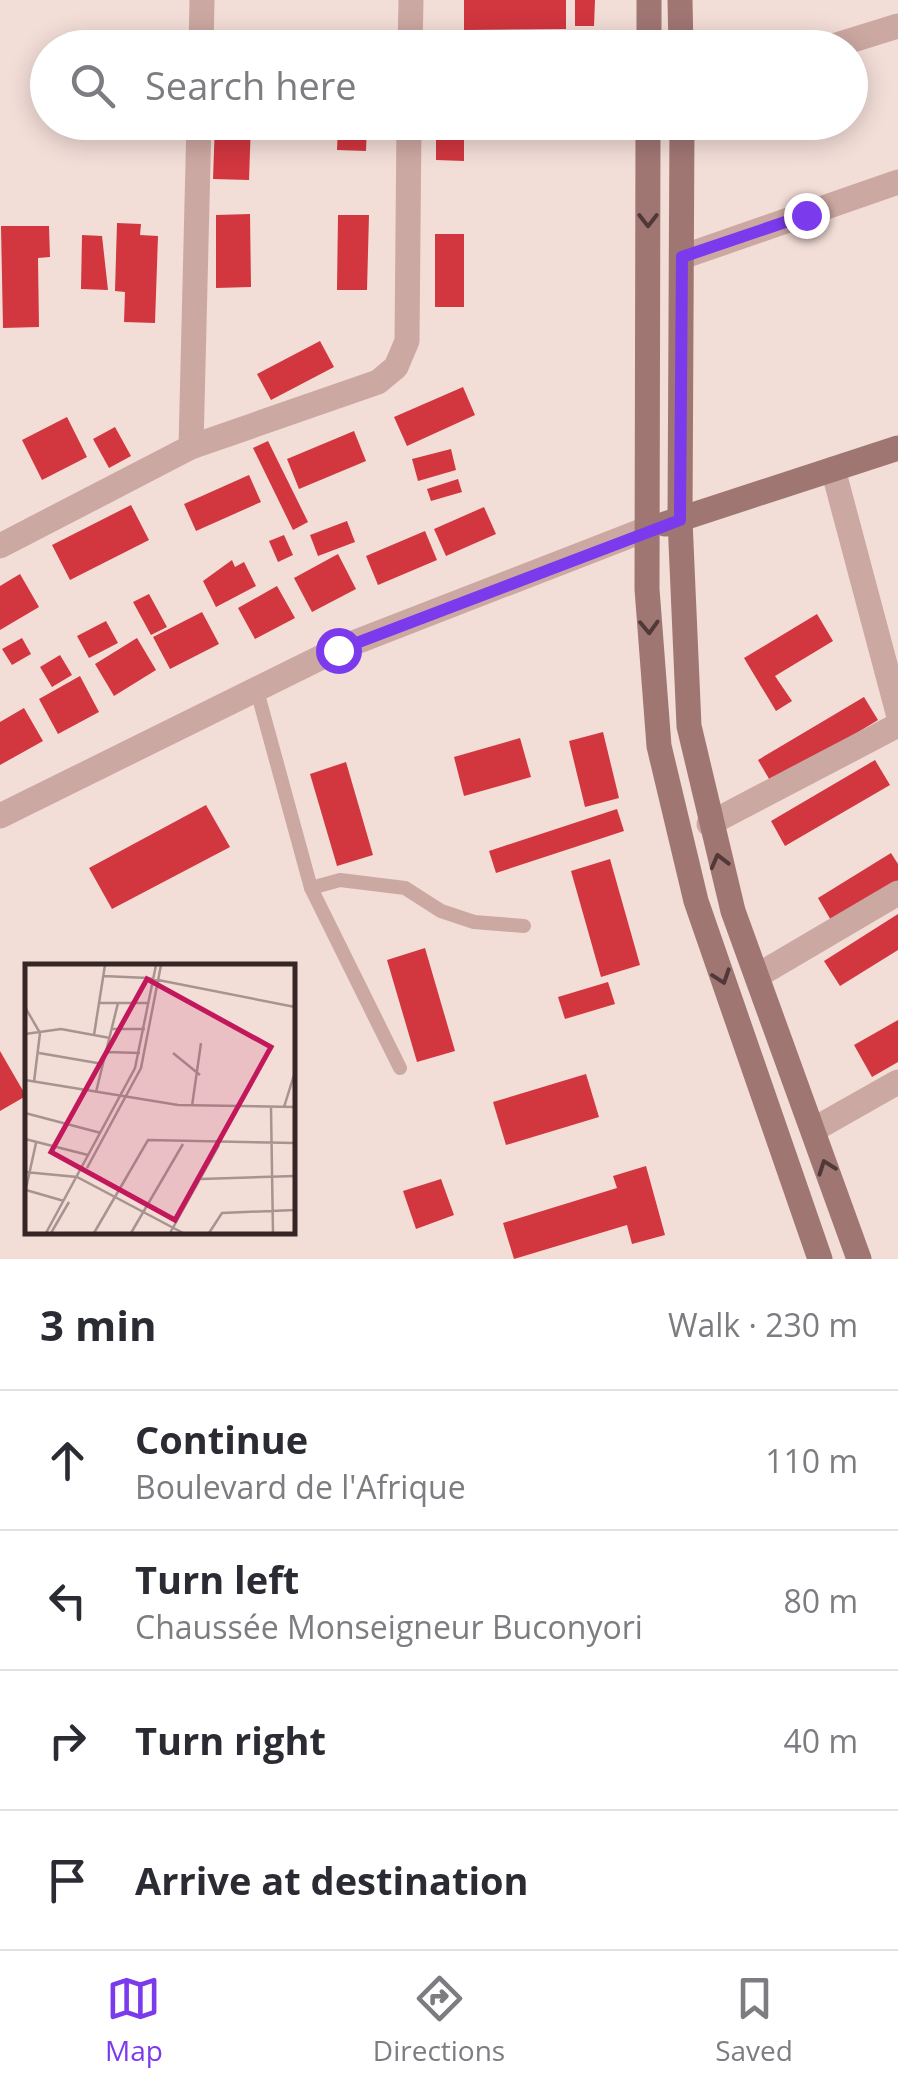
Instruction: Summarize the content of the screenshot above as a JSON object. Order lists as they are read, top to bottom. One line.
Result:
{"page":{"search":"Search here","heading":["3 min","Walk · 230 m"],"list":[["Continue","Boulevard de l'Afrique","110 m"],["Turn left","Chaussée Monseigneur Buconyori","80 m"],["Turn right","40 m"],"Arrive at destination"],"nav":["Map","Directions","Saved"]}}
